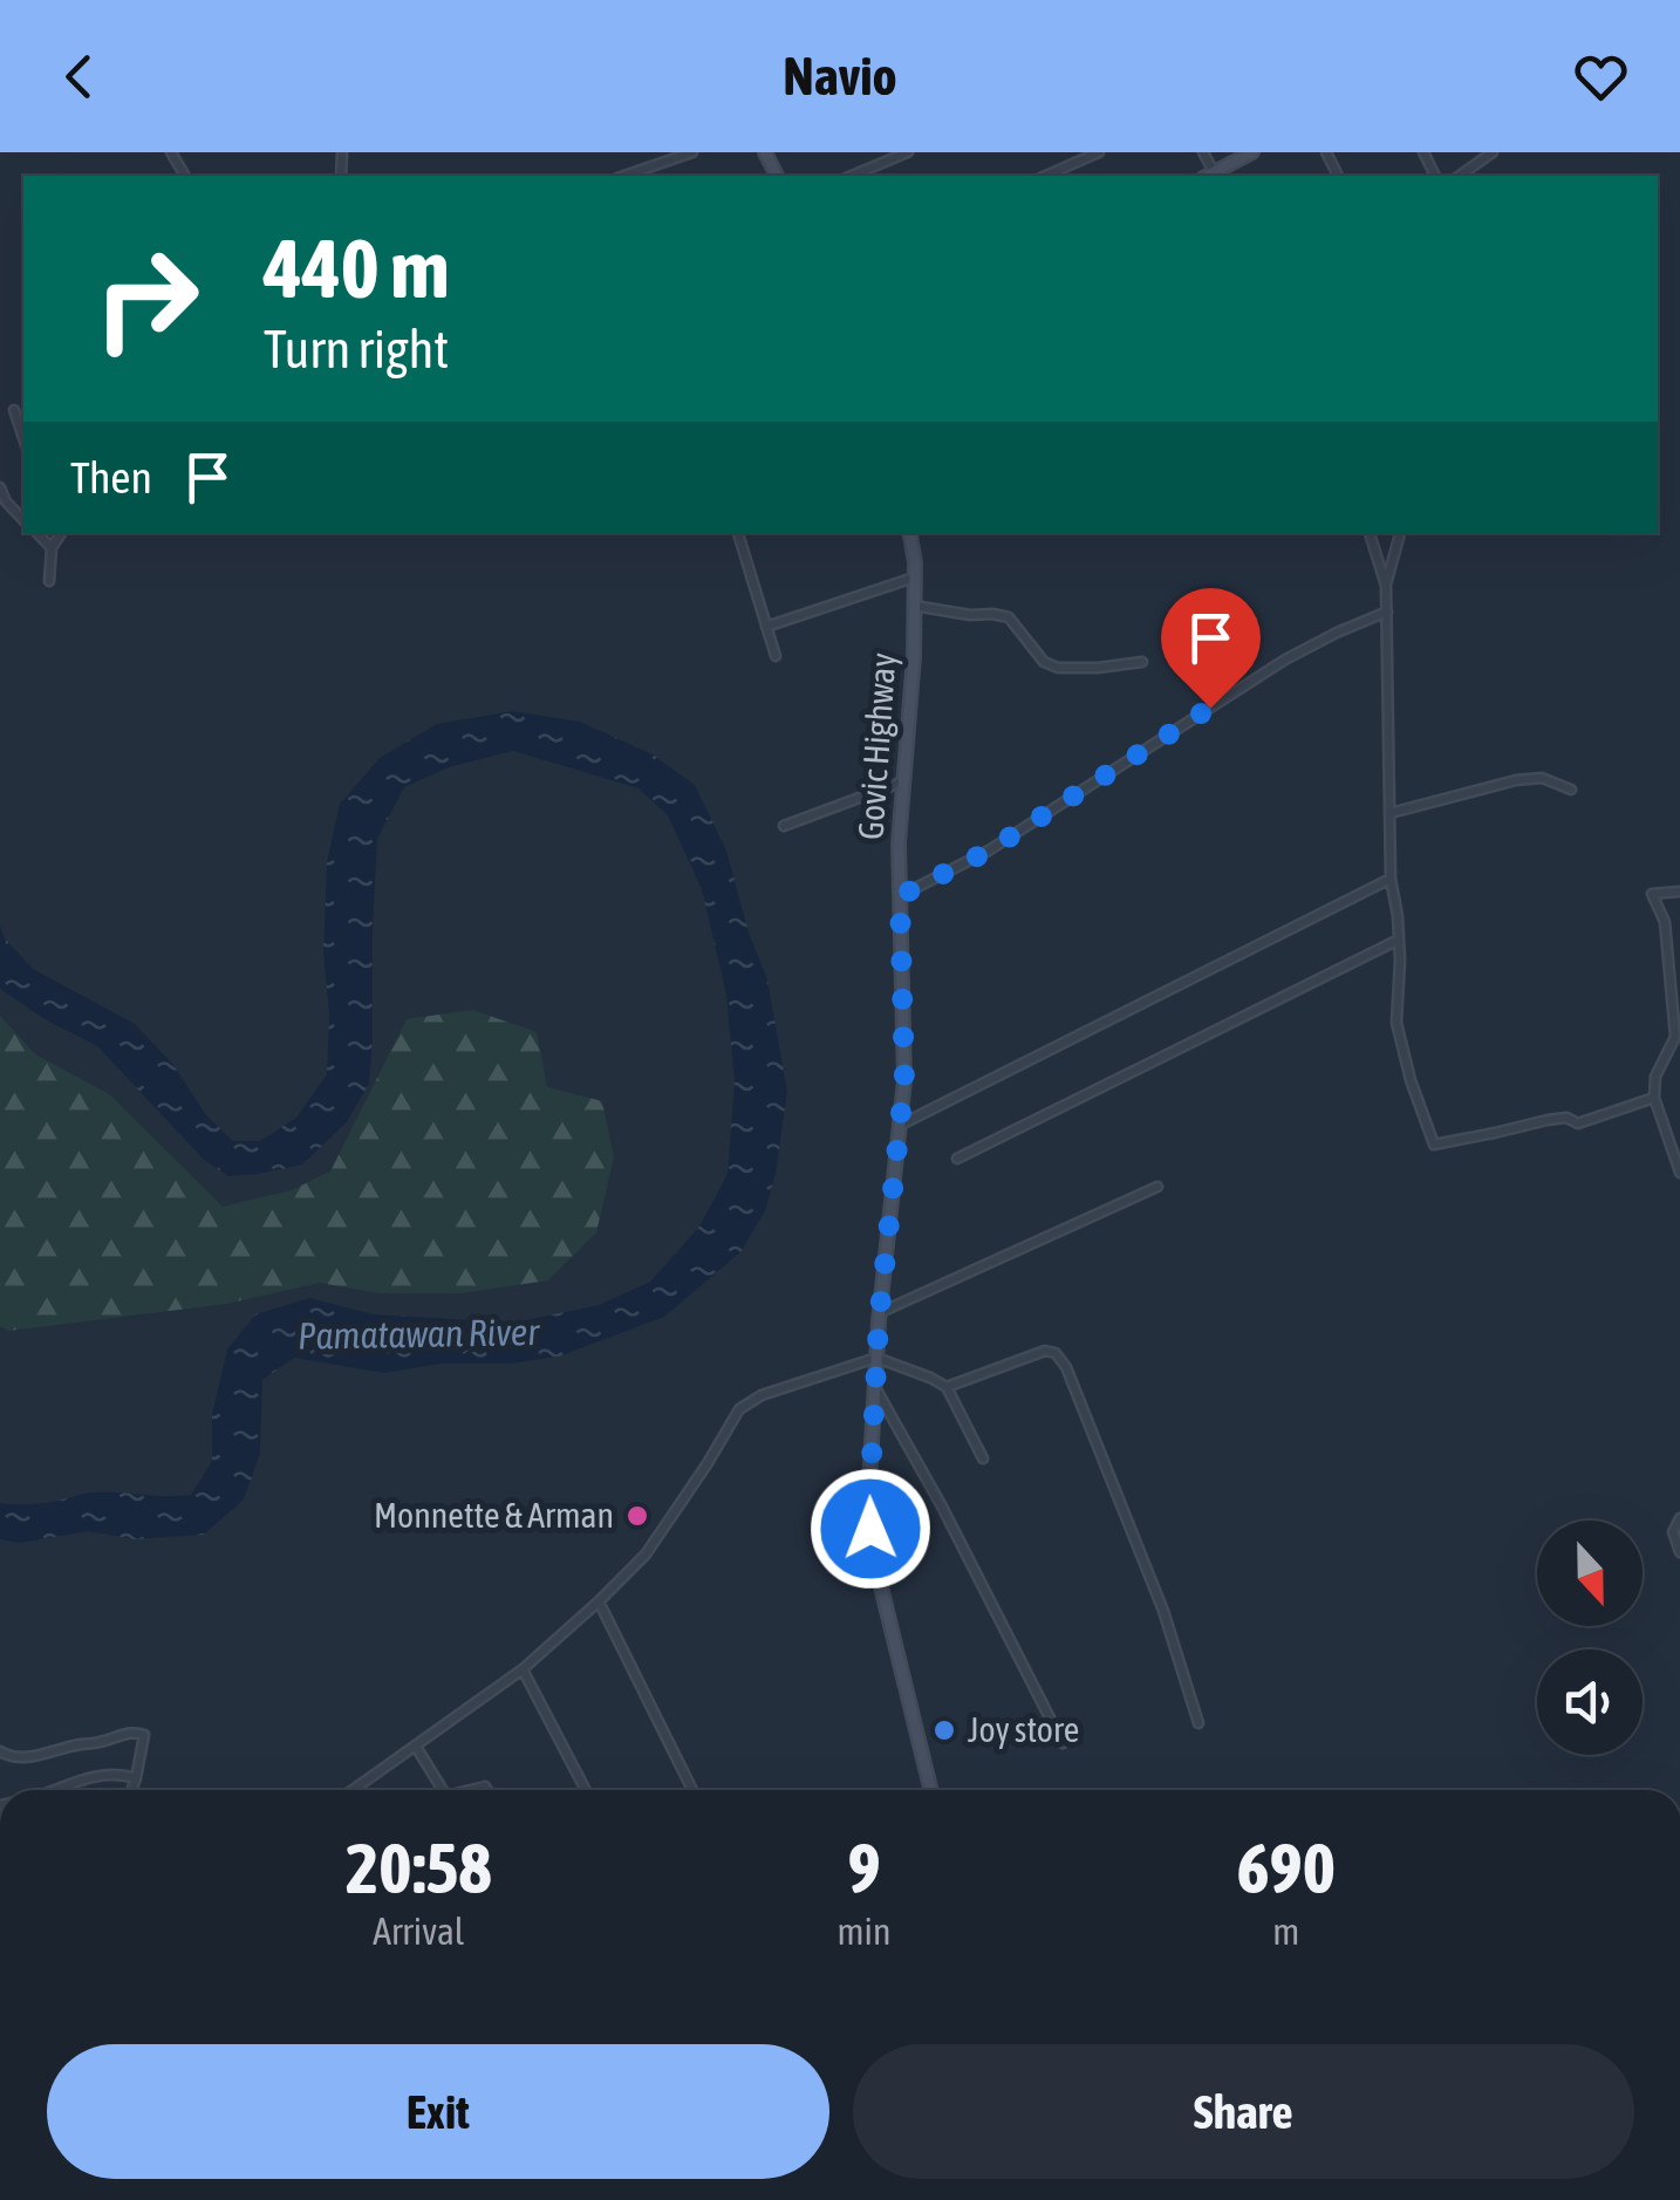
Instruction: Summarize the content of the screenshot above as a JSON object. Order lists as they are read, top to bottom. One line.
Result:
{"streets":{"main road":["Govic Highway"]},"water":["Pamatawan River"],"places":["Monnette & Arman","Joy store"],"north":"bottom","page":{"header":"Navio","turn":["440 m","Turn right"],"then":"Then","eta":["20:58","Arrival","9","min","690","m"],"buttons":["Exit","Share"]}}
